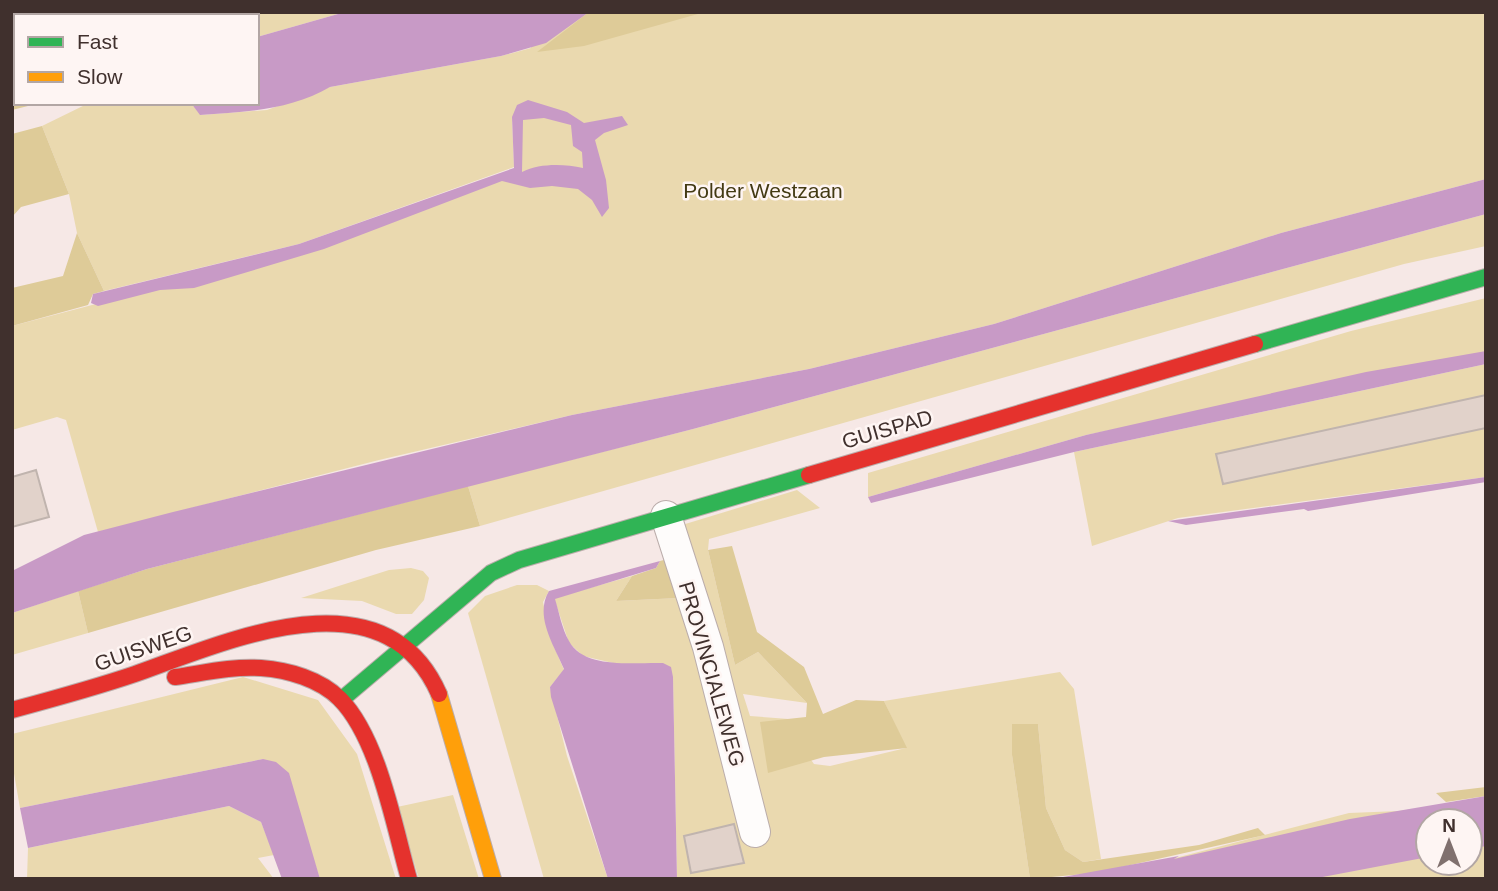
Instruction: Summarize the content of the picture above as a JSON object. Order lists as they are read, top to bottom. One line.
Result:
{"streets":{"street":["GUISPAD","GUISWEG","PROVINCIALEWEG"]},"crossings":[["GUISPAD","GUISWEG"],["GUISPAD","PROVINCIALEWEG"]],"parks":["Polder Westzaan"],"legend":["Fast","Slow"],"north":"top"}
